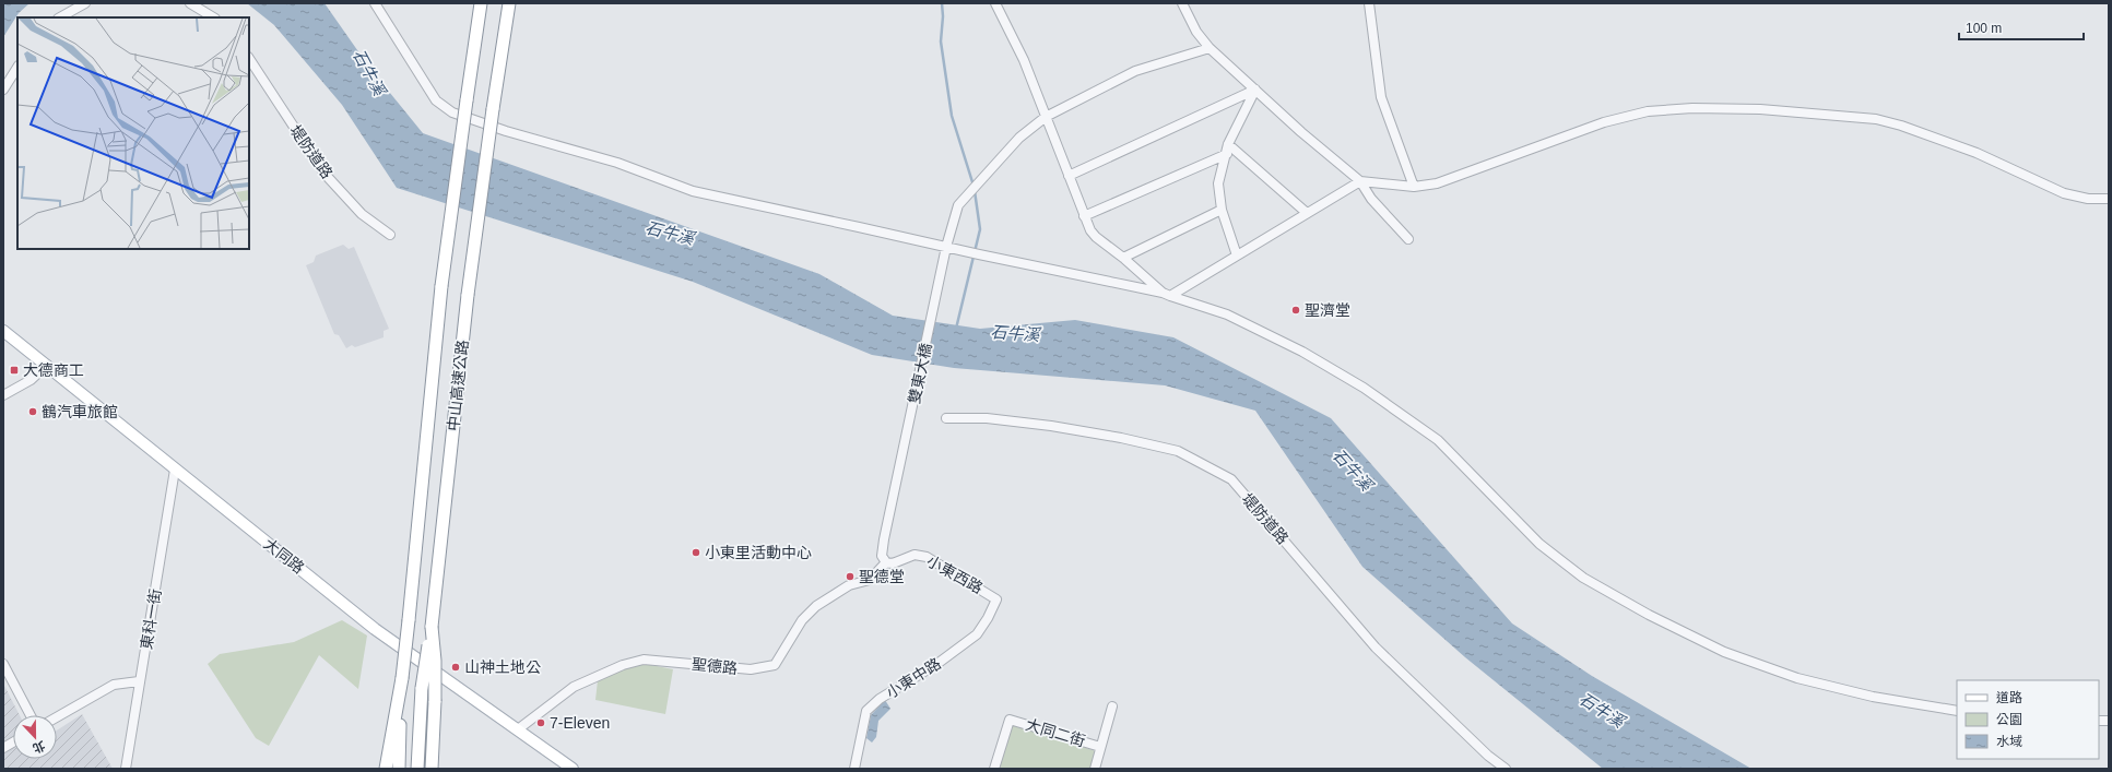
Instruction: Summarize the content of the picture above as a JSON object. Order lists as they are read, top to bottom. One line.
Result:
{"streets":{"highway":["中山高速公路"],"main road":["大同路"],"street":["堤防道路","雙東大橋","小東西路","東科一街","聖德路","小東中路","大同二街"]},"crossings":[["雙東大橋","小東西路"],["雙東大橋","聖德路"],["大同路","東科一街"],["大同路","聖德路"],["小東西路","聖德路"],["小東西路","小東中路"]],"water":["石牛溪"],"places":{"other":["聖濟堂","鶴汽車旅館","小東里活動中心","聖德堂","山神土地公","7-Eleven"],"transit":["大德商工"]},"legend":["道路","公園","水域"],"scale_bar":"100 m","north":"bottom"}
